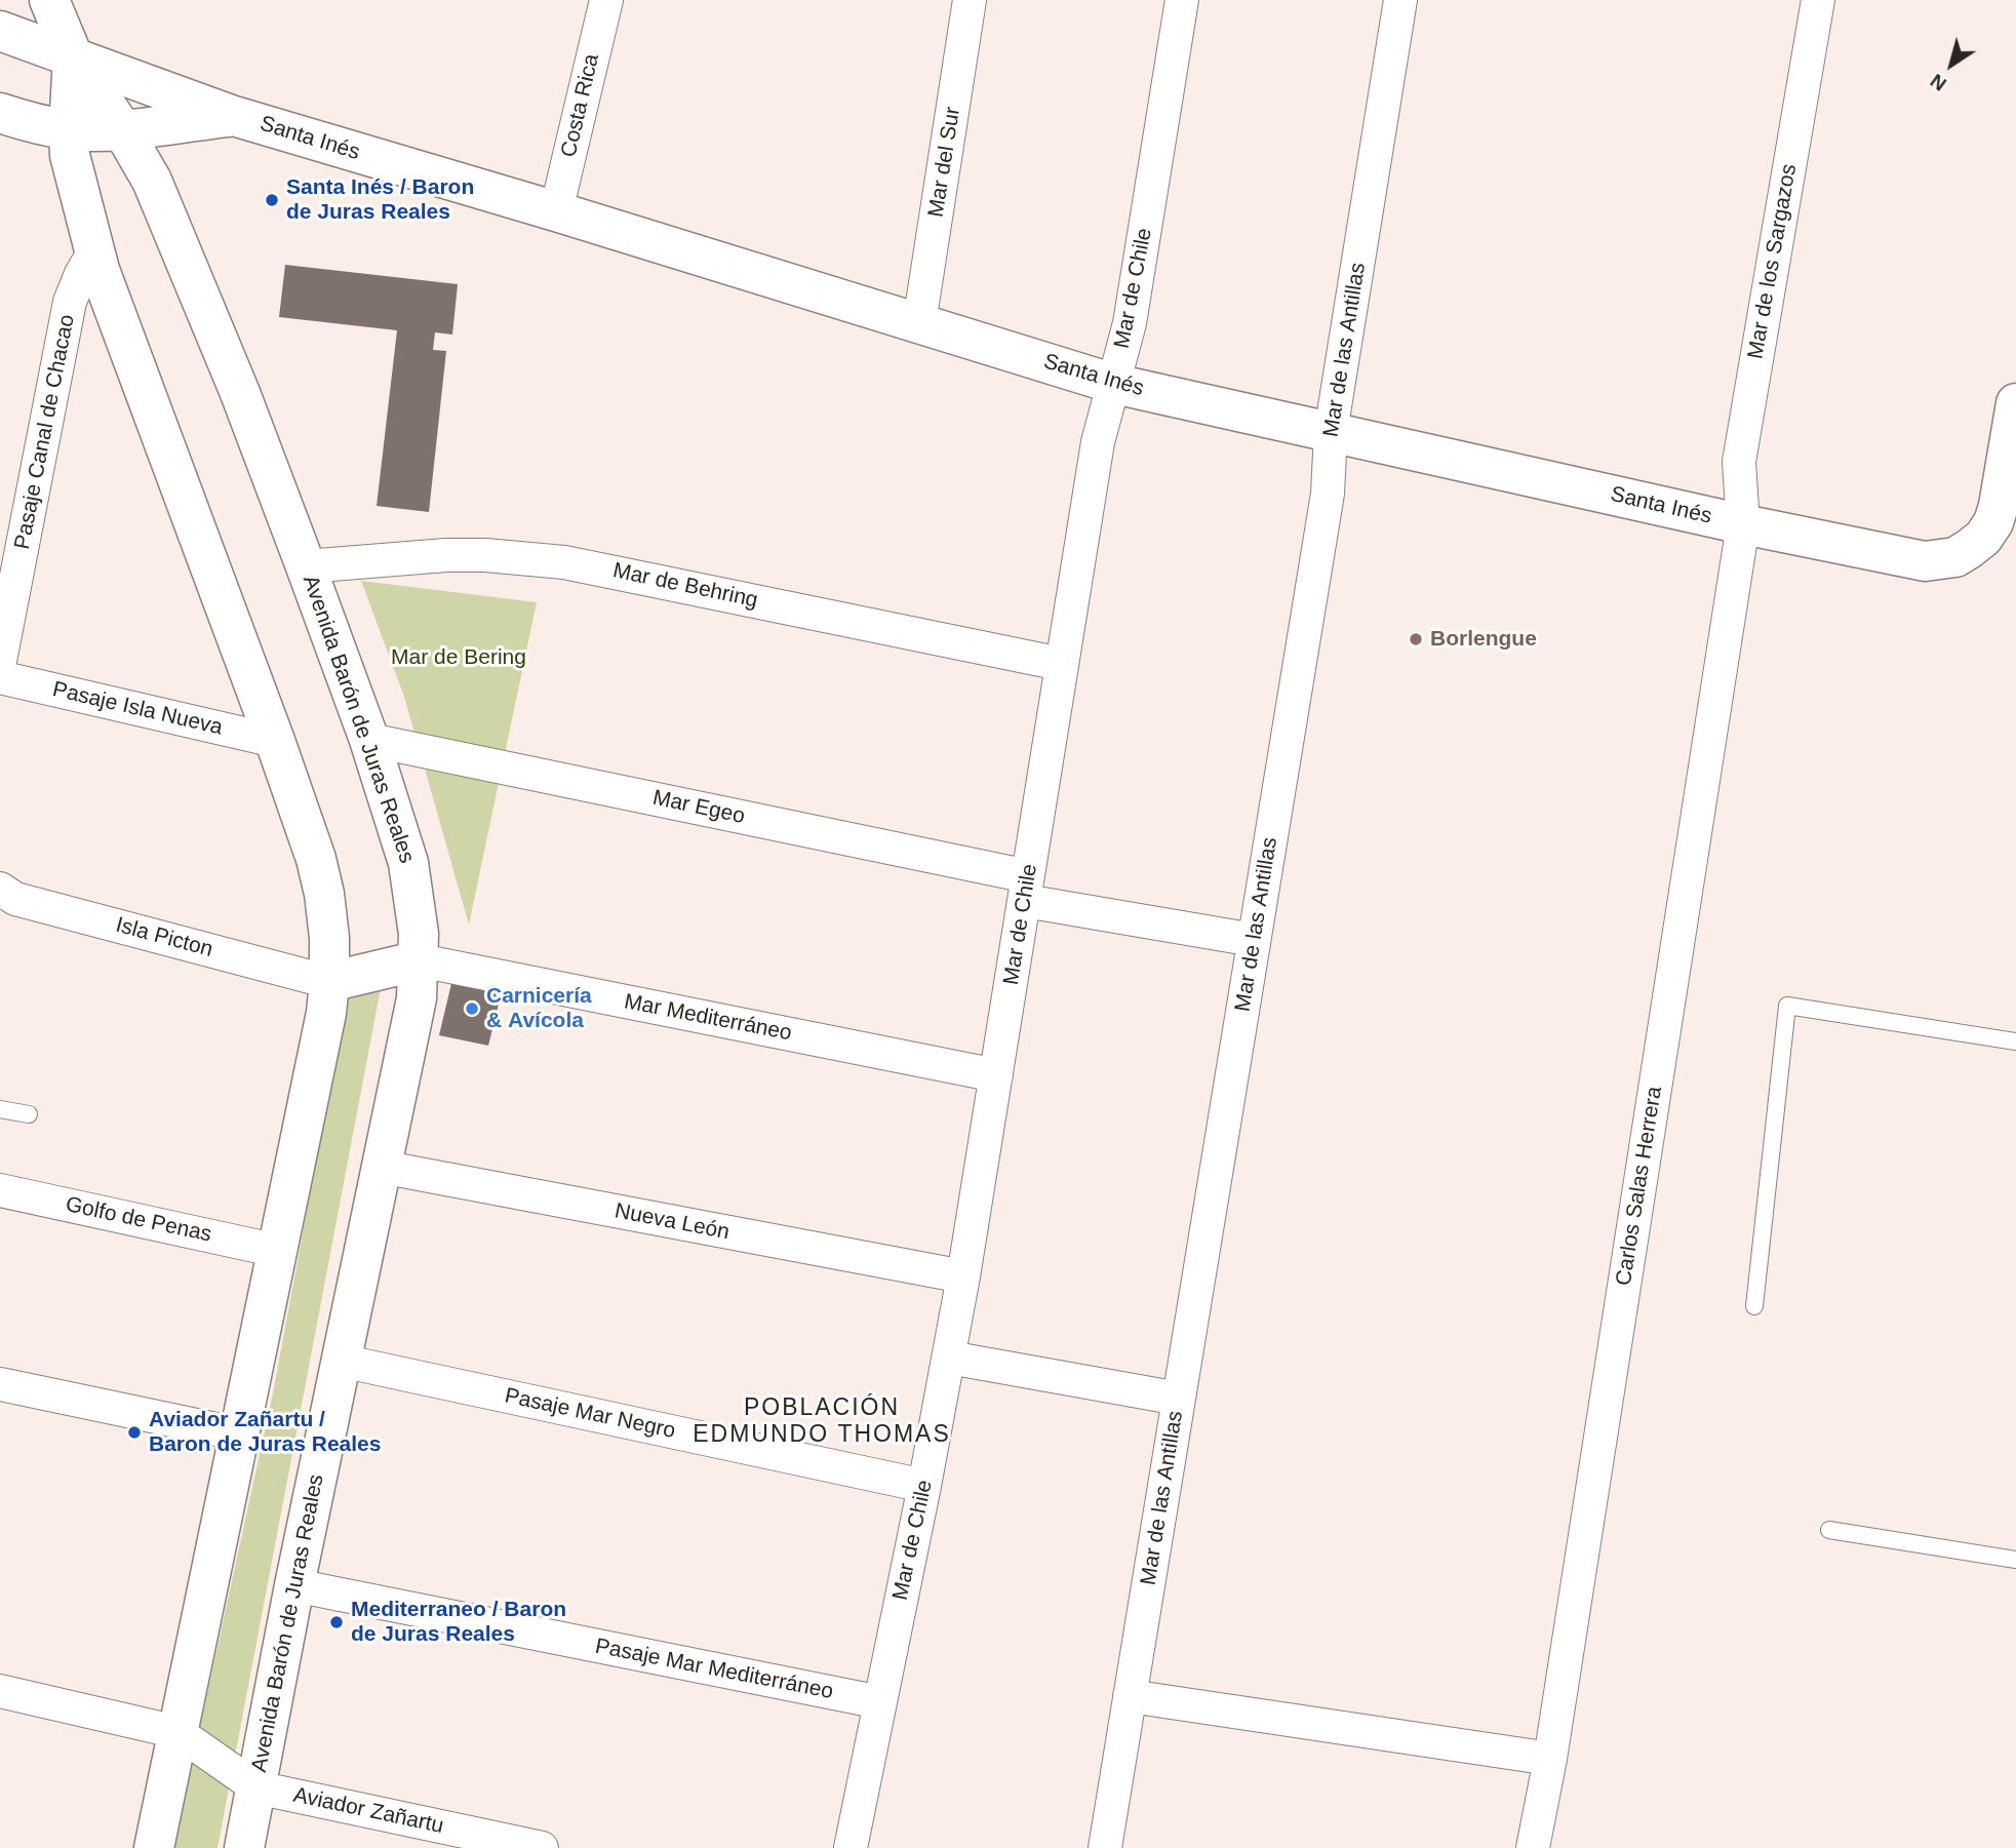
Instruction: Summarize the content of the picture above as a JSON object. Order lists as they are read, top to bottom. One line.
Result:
{"streets":{"street":["Costa Rica","Santa Inés","Mar del Sur","Mar de los Sargazos","Mar de Chile","Mar de las Antillas","Pasaje Canal de Chacao","Mar de Behring","Pasaje Isla Nueva","Avenida Barón de Juras Reales","Mar Egeo","Isla Picton","Mar Mediterráneo","Carlos Salas Herrera","Golfo de Penas","Nueva León","Pasaje Mar Negro","Pasaje Mar Mediterráneo","Aviador Zañartu"]},"crossings":[["Costa Rica","Santa Inés"],["Santa Inés","Mar del Sur"],["Santa Inés","Mar de los Sargazos"],["Santa Inés","Mar de Chile"],["Santa Inés","Mar de las Antillas"],["Santa Inés","Avenida Barón de Juras Reales"],["Santa Inés","Carlos Salas Herrera"],["Mar de los Sargazos","Carlos Salas Herrera"],["Mar de Chile","Mar de Behring"],["Mar de Chile","Mar Egeo"],["Mar de Chile","Mar Mediterráneo"],["Mar de Chile","Nueva León"],["Mar de Chile","Pasaje Mar Negro"],["Mar de Chile","Pasaje Mar Mediterráneo"],["Mar de las Antillas","Mar Egeo"],["Pasaje Canal de Chacao","Avenida Barón de Juras Reales"],["Mar de Behring","Avenida Barón de Juras Reales"],["Pasaje Isla Nueva","Avenida Barón de Juras Reales"],["Avenida Barón de Juras Reales","Mar Egeo"],["Avenida Barón de Juras Reales","Isla Picton"],["Avenida Barón de Juras Reales","Mar Mediterráneo"],["Avenida Barón de Juras Reales","Golfo de Penas"],["Avenida Barón de Juras Reales","Nueva León"],["Avenida Barón de Juras Reales","Pasaje Mar Negro"],["Avenida Barón de Juras Reales","Pasaje Mar Mediterráneo"],["Avenida Barón de Juras Reales","Aviador Zañartu"]],"districts":["POBLACIÓN EDMUNDO THOMAS"],"parks":["Mar de Bering"],"places":["Santa Inés / Baron de Juras Reales","Borlengue","Carnicería & Avícola","Aviador Zañartu / Baron de Juras Reales","Mediterraneo / Baron de Juras Reales"],"north":"bottom left"}
